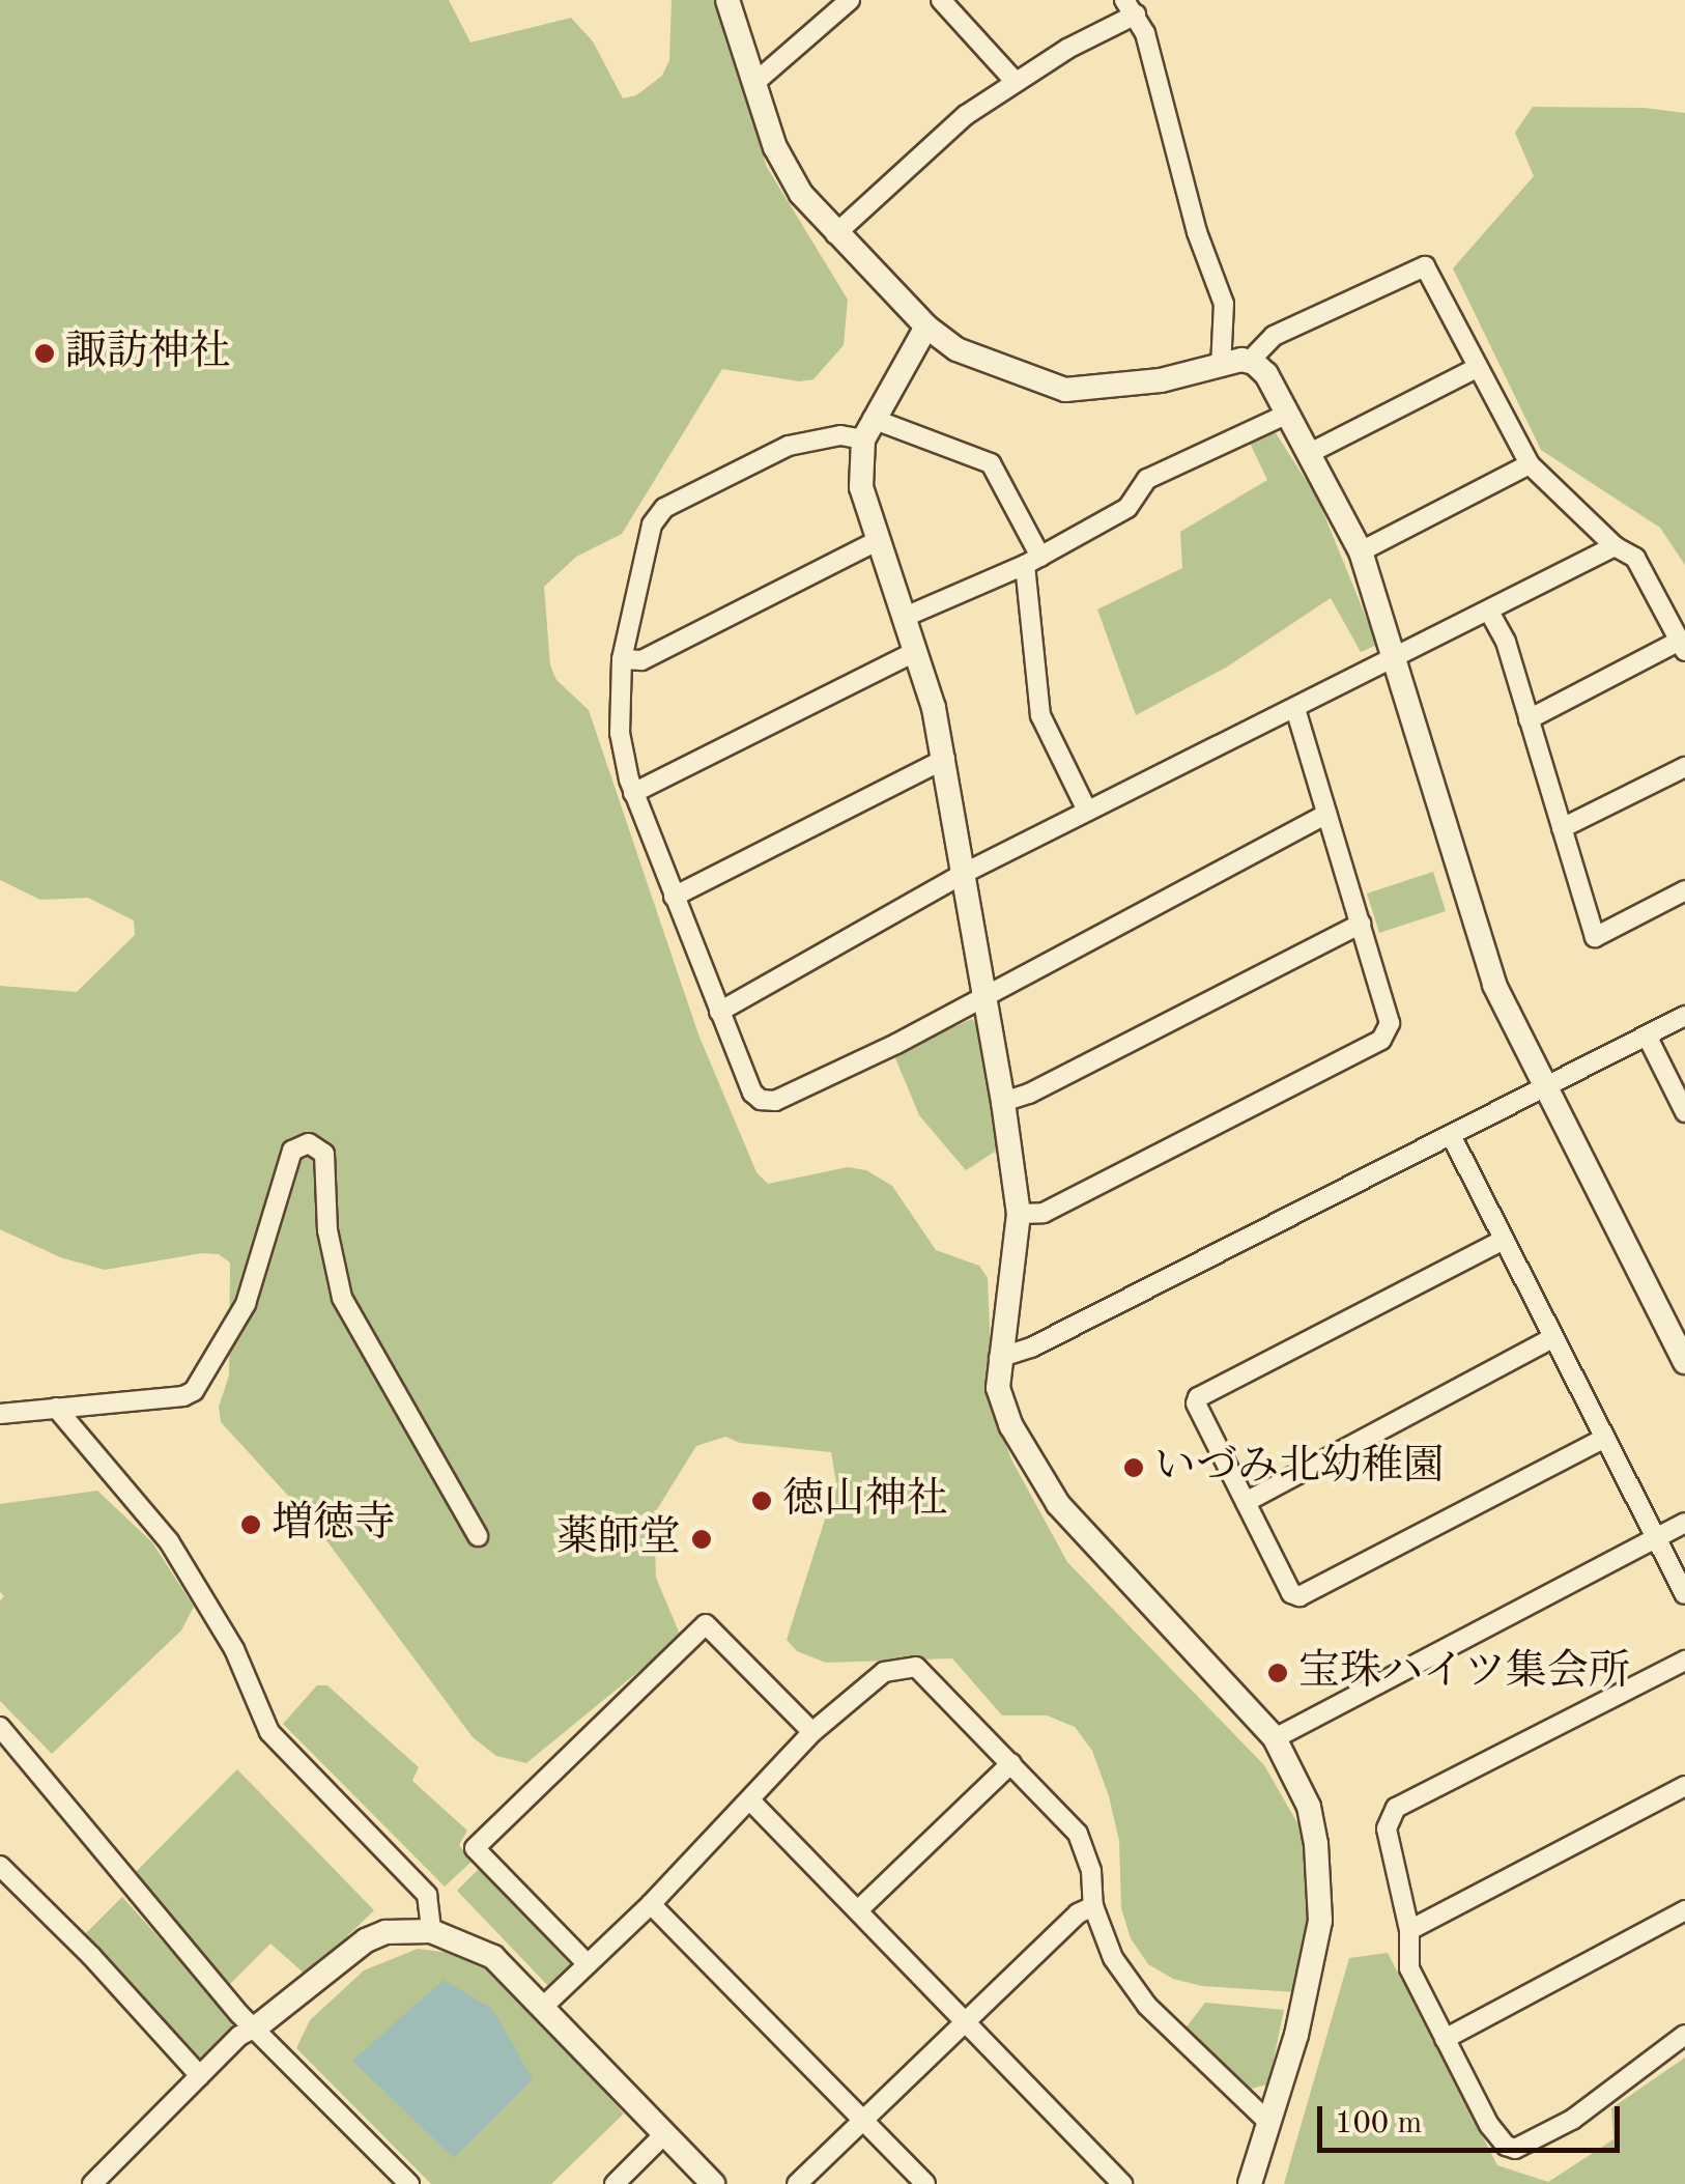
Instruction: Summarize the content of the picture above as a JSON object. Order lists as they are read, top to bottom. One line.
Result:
{"places":["諏訪神社","いづみ北幼稚園","徳山神社","増徳寺","薬師堂","宝珠ハイツ集会所"],"scale_bar":"100 m"}
